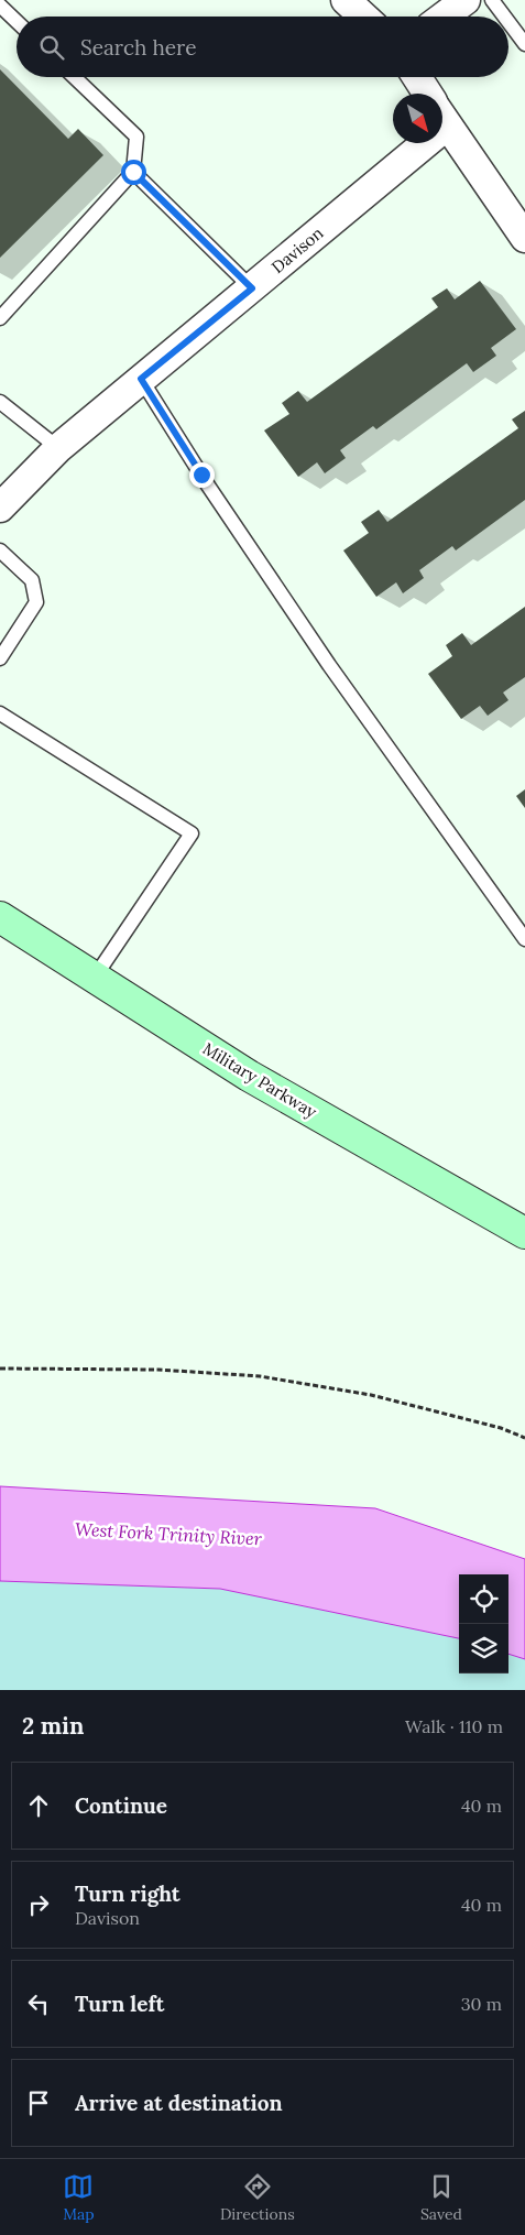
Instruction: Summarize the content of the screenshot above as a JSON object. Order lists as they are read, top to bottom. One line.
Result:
{"streets":{"street":["Davison","Military Parkway"]},"water":["West Fork Trinity River"],"north":"bottom right","page":{"search":"Search here","heading":["2 min","Walk · 110 m"],"list":[["Continue","40 m"],["Turn right","Davison","40 m"],["Turn left","30 m"],"Arrive at destination"],"nav":["Map","Directions","Saved"]}}
